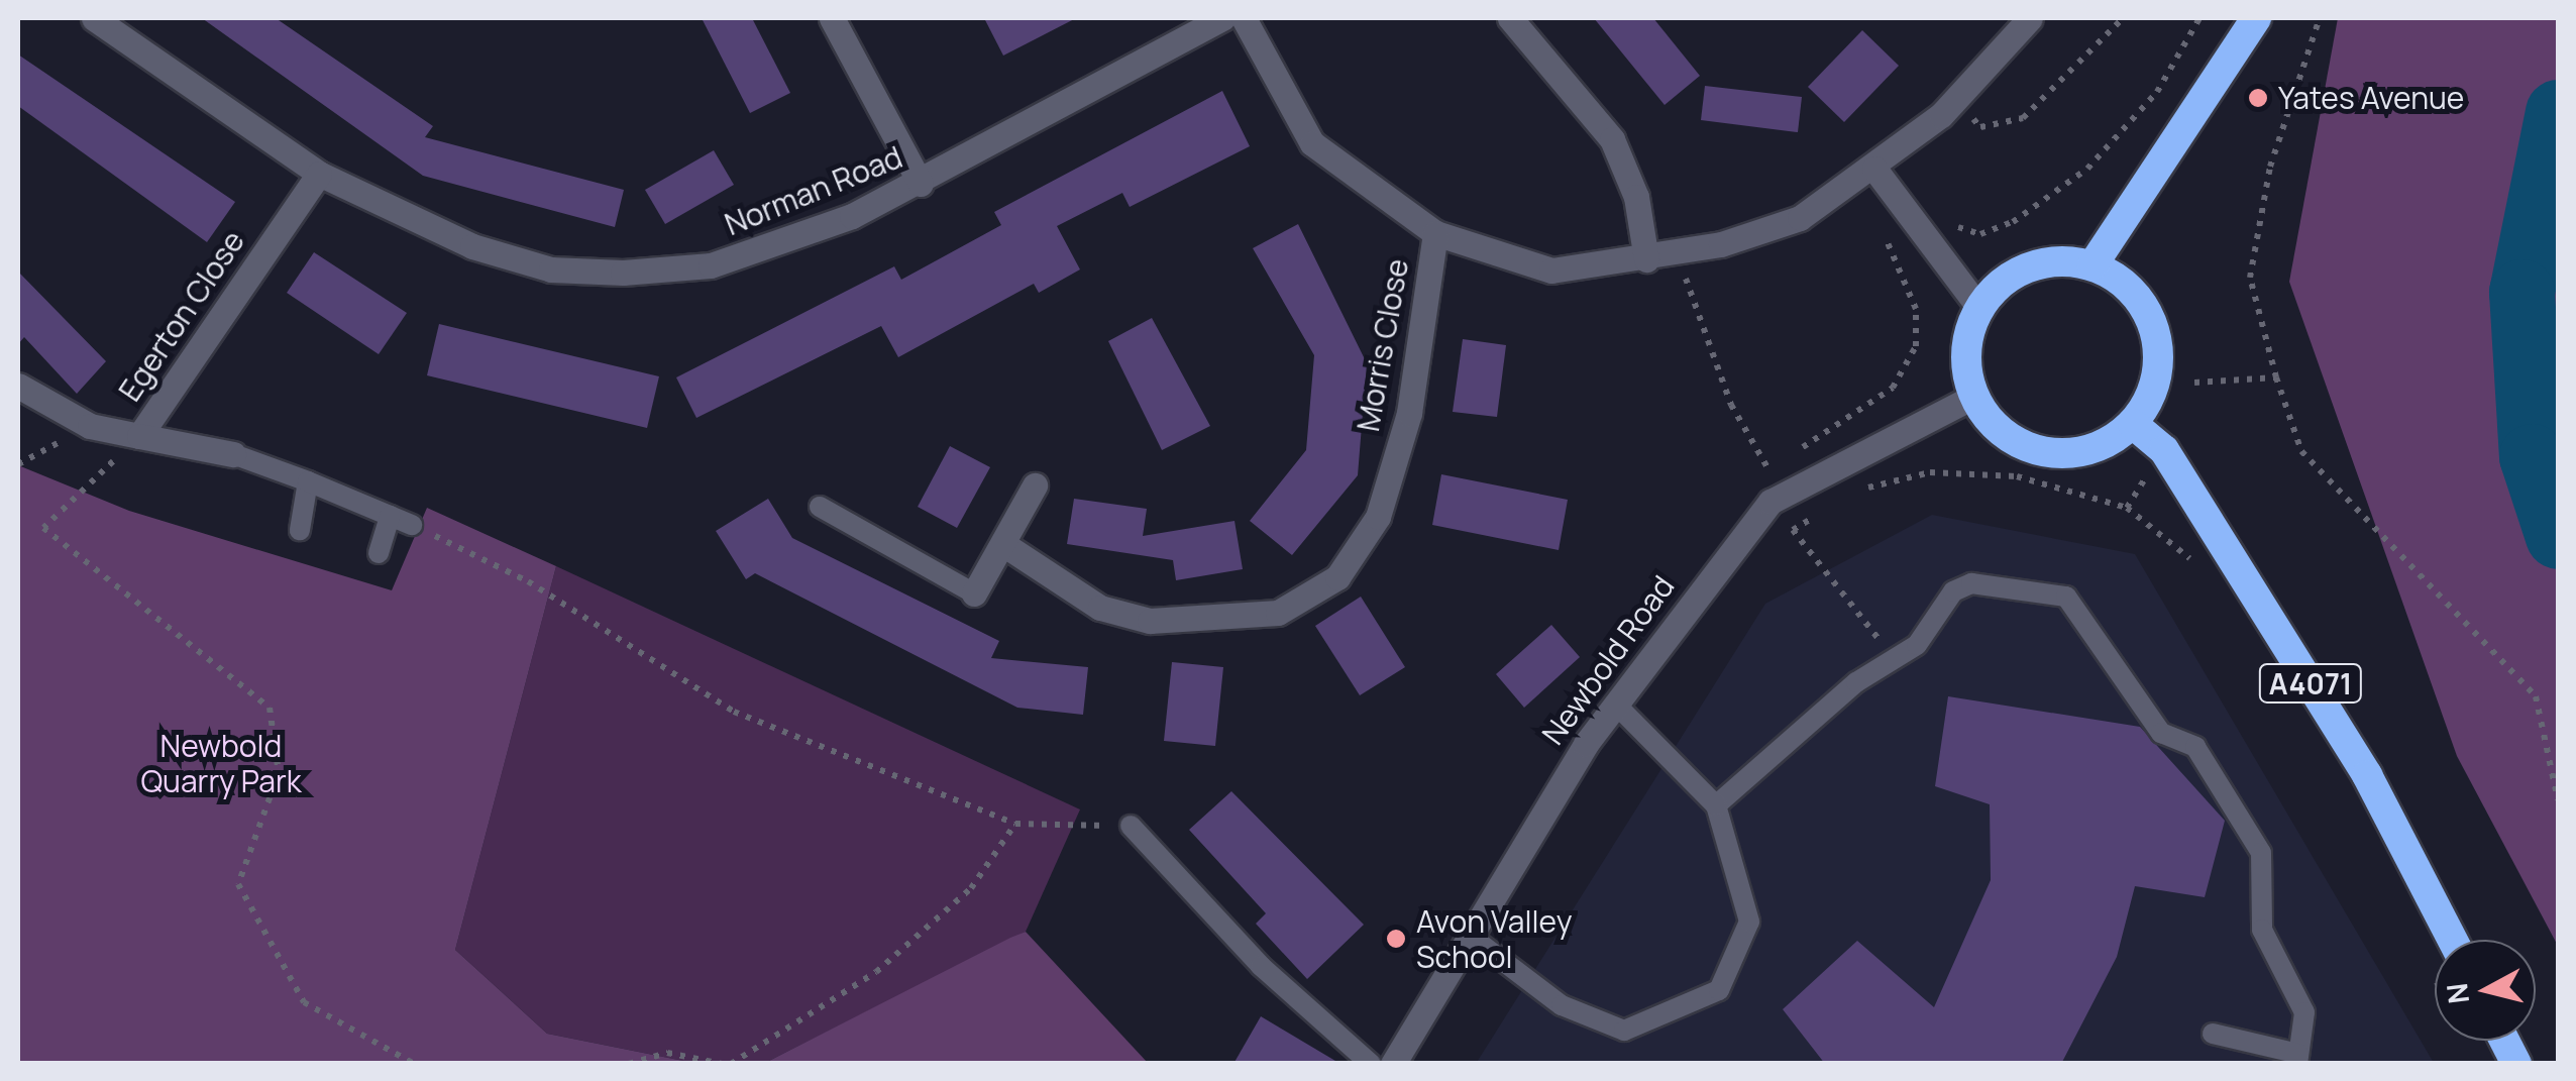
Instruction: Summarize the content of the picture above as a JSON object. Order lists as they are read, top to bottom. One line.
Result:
{"streets":{"highway":["A4071"],"street":["Norman Road","Egerton Close","Morris Close","Newbold Road"]},"crossings":[["Norman Road","Egerton Close"],["Newbold Road","A4071"]],"parks":["Newbold Quarry Park"],"places":["Yates Avenue","Avon Valley School"],"north":"left"}
